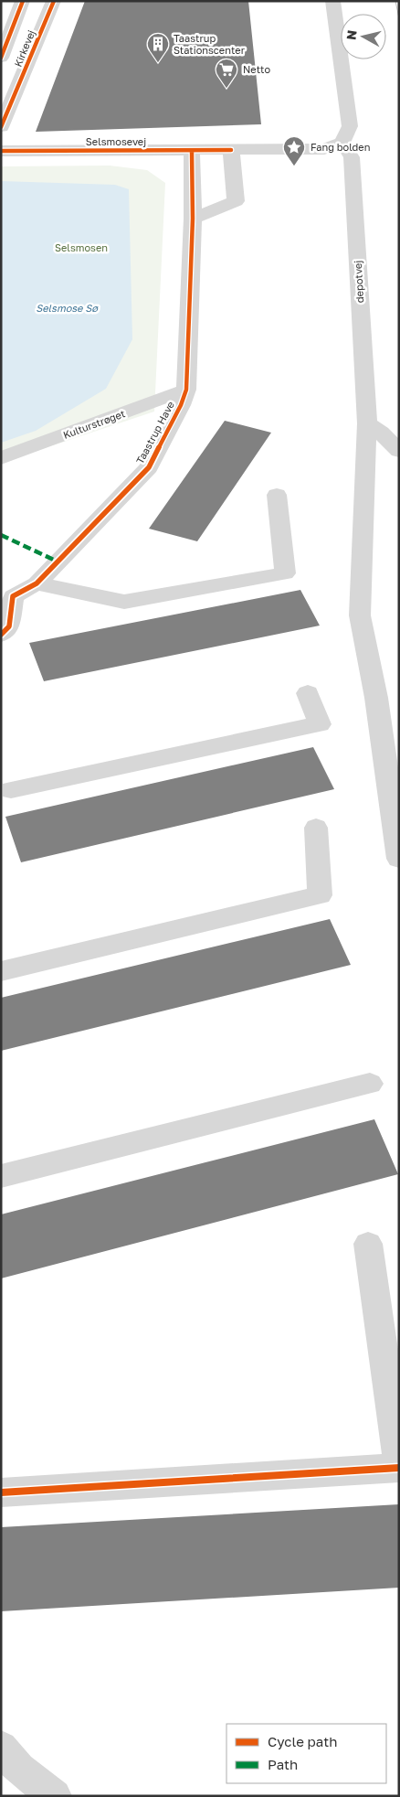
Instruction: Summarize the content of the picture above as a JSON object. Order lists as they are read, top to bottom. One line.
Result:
{"streets":{"street":["Kirkevej","Selsmosevej","depotvej","Kulturstrøget","Taastrup Have"]},"crossings":[["Selsmosevej","depotvej"],["Selsmosevej","Taastrup Have"],["Kulturstrøget","Taastrup Have"]],"water":["Selsmose Sø"],"parks":["Selsmosen"],"places":{"building":["Taastrup Stationscenter"],"supermarket":["Netto"],"place":["Fang bolden"]},"legend":["Cycle path","Path"],"north":"left"}
